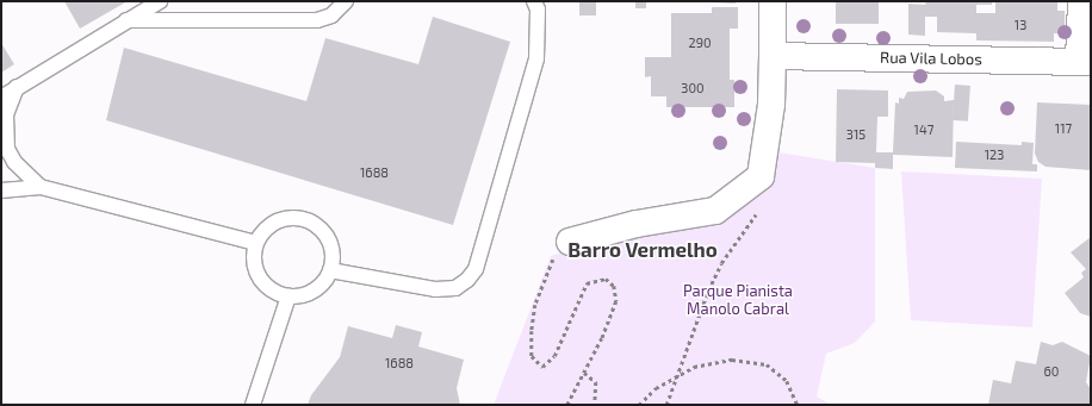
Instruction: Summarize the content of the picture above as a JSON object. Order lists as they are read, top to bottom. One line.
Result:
{"streets":{"street":["Rua Vila Lobos"]},"districts":["Barro Vermelho"],"parks":["Parque Pianista Manolo Cabral"],"house_numbers":["13","290","300","117","147","315","123","1688","1688","60"]}
